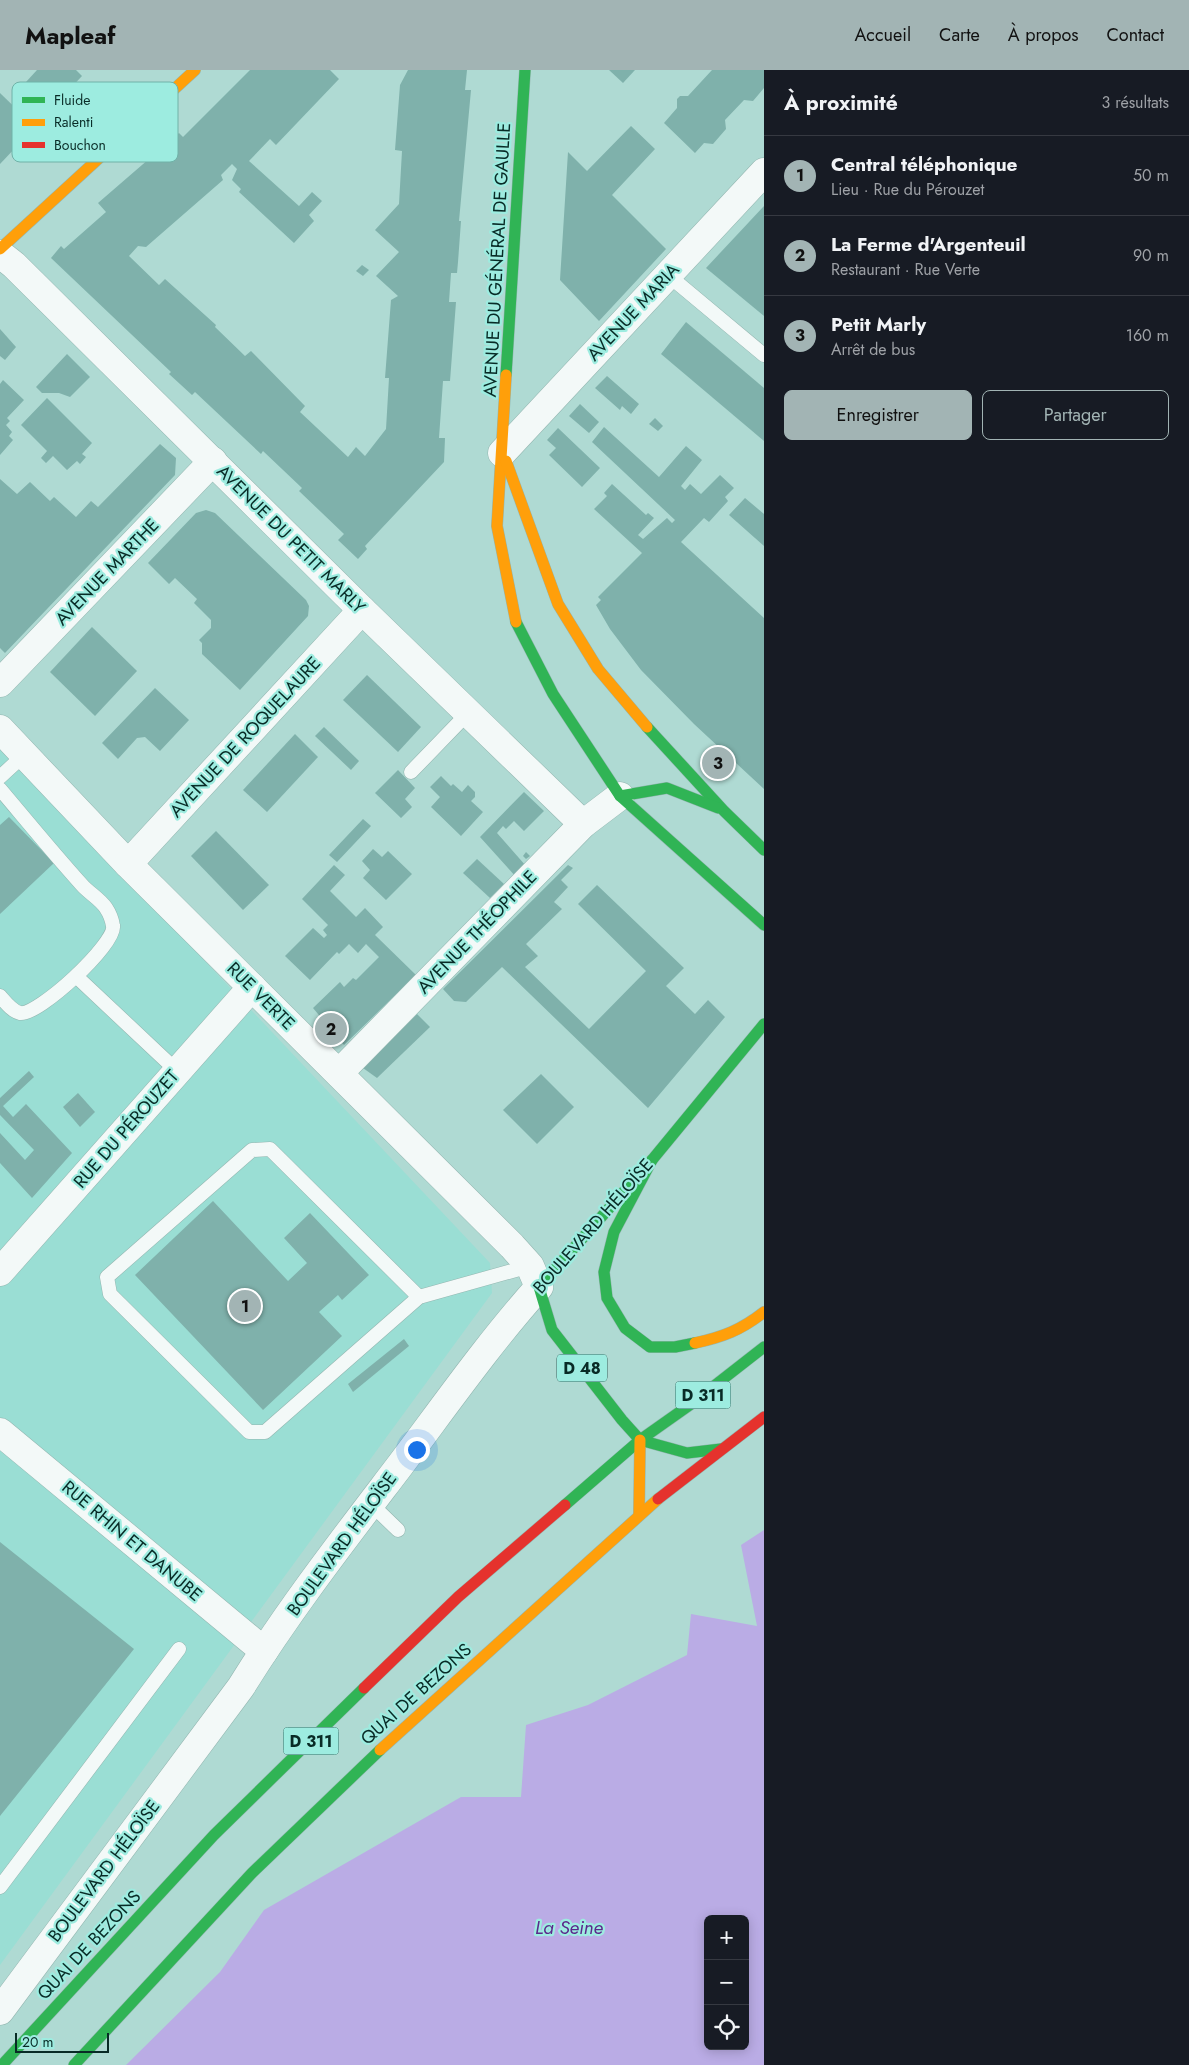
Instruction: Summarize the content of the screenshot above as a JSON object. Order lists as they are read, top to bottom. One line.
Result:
{"streets":{"main road":["AVENUE DU GÉNÉRAL DE GAULLE","BOULEVARD HÉLOÏSE","D 48","D 311","QUAI DE BEZONS"],"street":["AVENUE MARIA","AVENUE DU PETIT MARLY","AVENUE MARTHE","AVENUE DE ROQUELAURE","AVENUE THÉOPHILE","RUE VERTE","RUE DU PÉROUZET","RUE RHIN ET DANUBE"]},"crossings":[["AVENUE DU GÉNÉRAL DE GAULLE","AVENUE MARIA"],["AVENUE DU GÉNÉRAL DE GAULLE","AVENUE THÉOPHILE"],["AVENUE DU PETIT MARLY","AVENUE MARTHE"],["AVENUE DU PETIT MARLY","AVENUE DE ROQUELAURE"],["AVENUE DU PETIT MARLY","AVENUE THÉOPHILE"],["AVENUE DE ROQUELAURE","RUE VERTE"],["AVENUE THÉOPHILE","RUE VERTE"],["RUE VERTE","RUE DU PÉROUZET"],["RUE VERTE","BOULEVARD HÉLOÏSE"],["RUE VERTE","D 48"],["BOULEVARD HÉLOÏSE","D 48"],["BOULEVARD HÉLOÏSE","RUE RHIN ET DANUBE"],["D 48","D 311"],["D 48","QUAI DE BEZONS"],["D 311","QUAI DE BEZONS"]],"water":["La Seine"],"legend":["Fluide","Ralenti","Bouchon"],"scale_bar":"20 m","page":{"header":"Mapleaf","nav":["Accueil","Carte","À propos","Contact"],"heading":["À proximité","3 résultats"],"list":[{"mark":"1","name":"Central téléphonique","note":"Lieu · Rue du Pérouzet","value":"50 m"},{"mark":"2","name":"La Ferme d'Argenteuil","note":"Restaurant · Rue Verte","value":"90 m"},{"mark":"3","name":"Petit Marly","note":"Arrêt de bus","value":"160 m"}],"buttons":["Enregistrer","Partager"],"pins":["3","2","1"],"map_buttons":["+","−"],"scale":"20 m"}}
